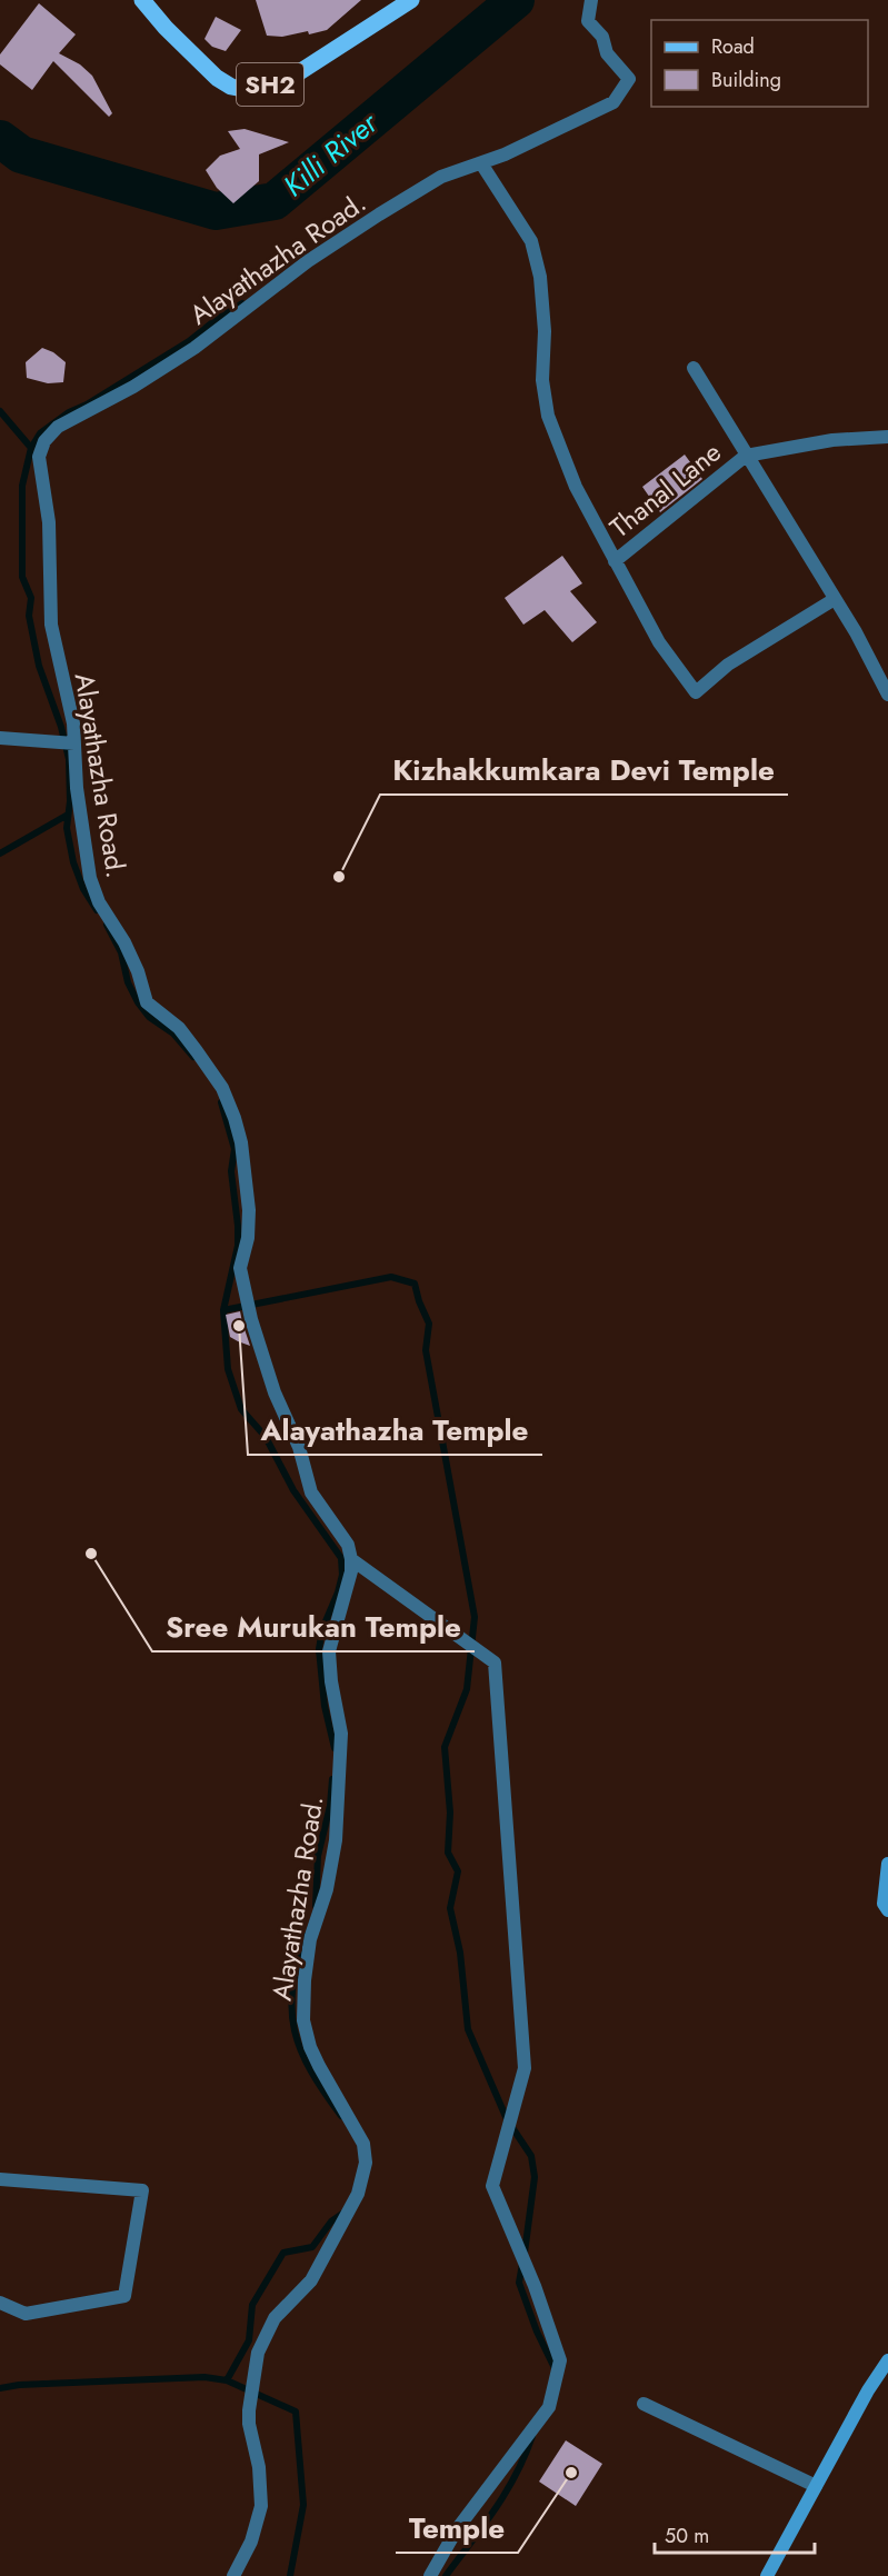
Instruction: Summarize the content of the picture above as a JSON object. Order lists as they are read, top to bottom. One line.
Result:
{"streets":{"main road":["SH2"],"street":["Alayathazha Road.","Thanal Lane"]},"water":["Killi River"],"places":["Kizhakkumkara Devi Temple","Alayathazha Temple","Sree Murukan Temple","Temple"],"legend":["Road","Building"],"scale_bar":"50 m"}
